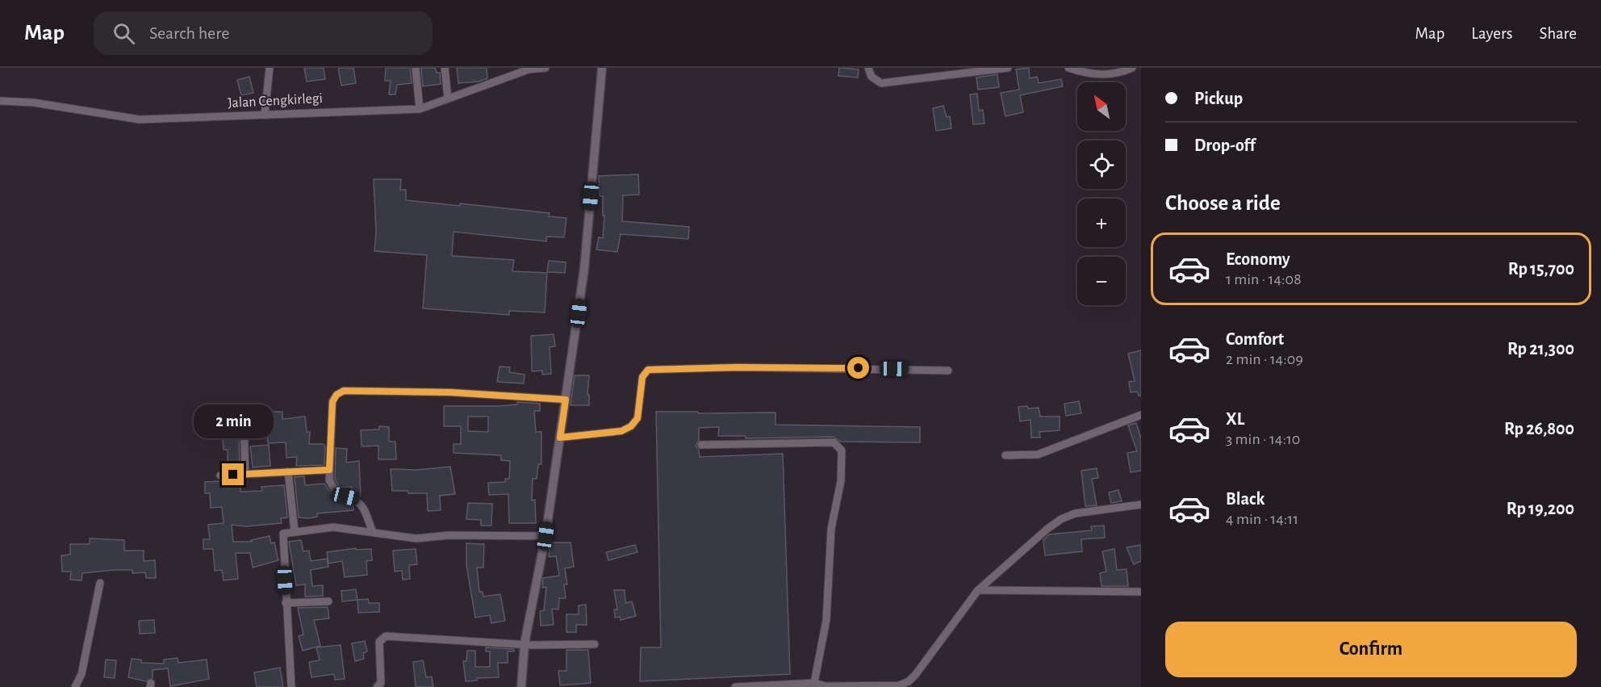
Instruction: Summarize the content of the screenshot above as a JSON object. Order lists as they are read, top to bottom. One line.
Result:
{"streets":{"street":["Jalan Cengkirlegi"]},"north":"top left","page":{"header":"Map","search":"Search here","nav":["Map","Layers","Share"],"banner":["Pickup","Drop-off"],"map_buttons":["+","−"],"heading":"Choose a ride","list":[{"name":"Economy","note":"1 min · 14:08","value":"Rp 15,700"},{"name":"Comfort","note":"2 min · 14:09","value":"Rp 21,300"},{"name":"XL","note":"3 min · 14:10","value":"Rp 26,800"},{"name":"Black","note":"4 min · 14:11","value":"Rp 19,200"}],"bubble":"2 min","buttons":"Confirm"}}
